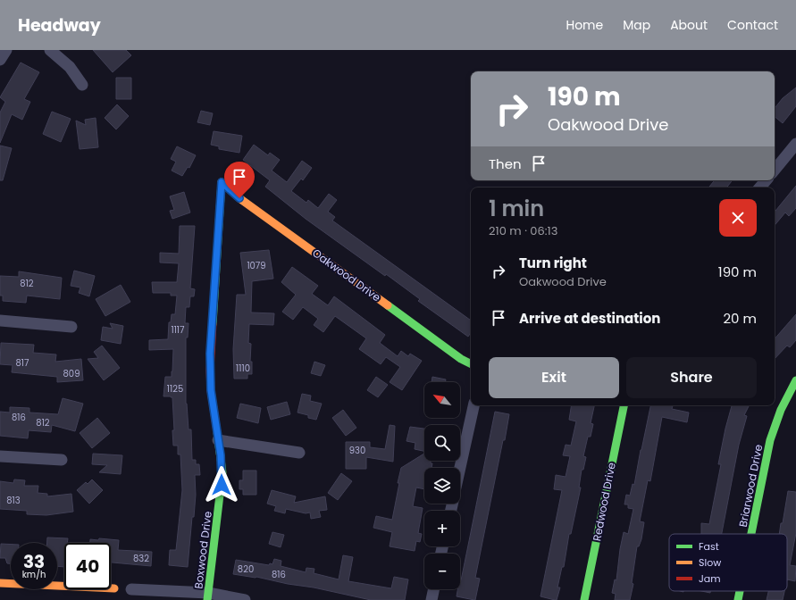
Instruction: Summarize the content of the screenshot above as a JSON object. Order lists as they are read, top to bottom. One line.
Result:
{"streets":{"street":["Oakwood Drive","Briarwood Drive","Redwood Drive","Boxwood Drive"]},"crossings":[["Oakwood Drive","Boxwood Drive"]],"house_numbers":["1079","812","1117","817","1110","809","1125","816","812","930","813","832","820","816"],"legend":["Fast","Slow","Jam"],"north":"top left","page":{"header":"Headway","nav":["Home","Map","About","Contact"],"turn":["190 m","Oakwood Drive"],"then":"Then","heading":["1 min","210 m · 06:13"],"list":[{"name":"Turn right","note":"Oakwood Drive","value":"190 m"},{"name":"Arrive at destination","value":"20 m"}],"buttons":["Exit","Share"],"map_buttons":["+","−"],"speed":"33 km/h","limit":"40"}}
